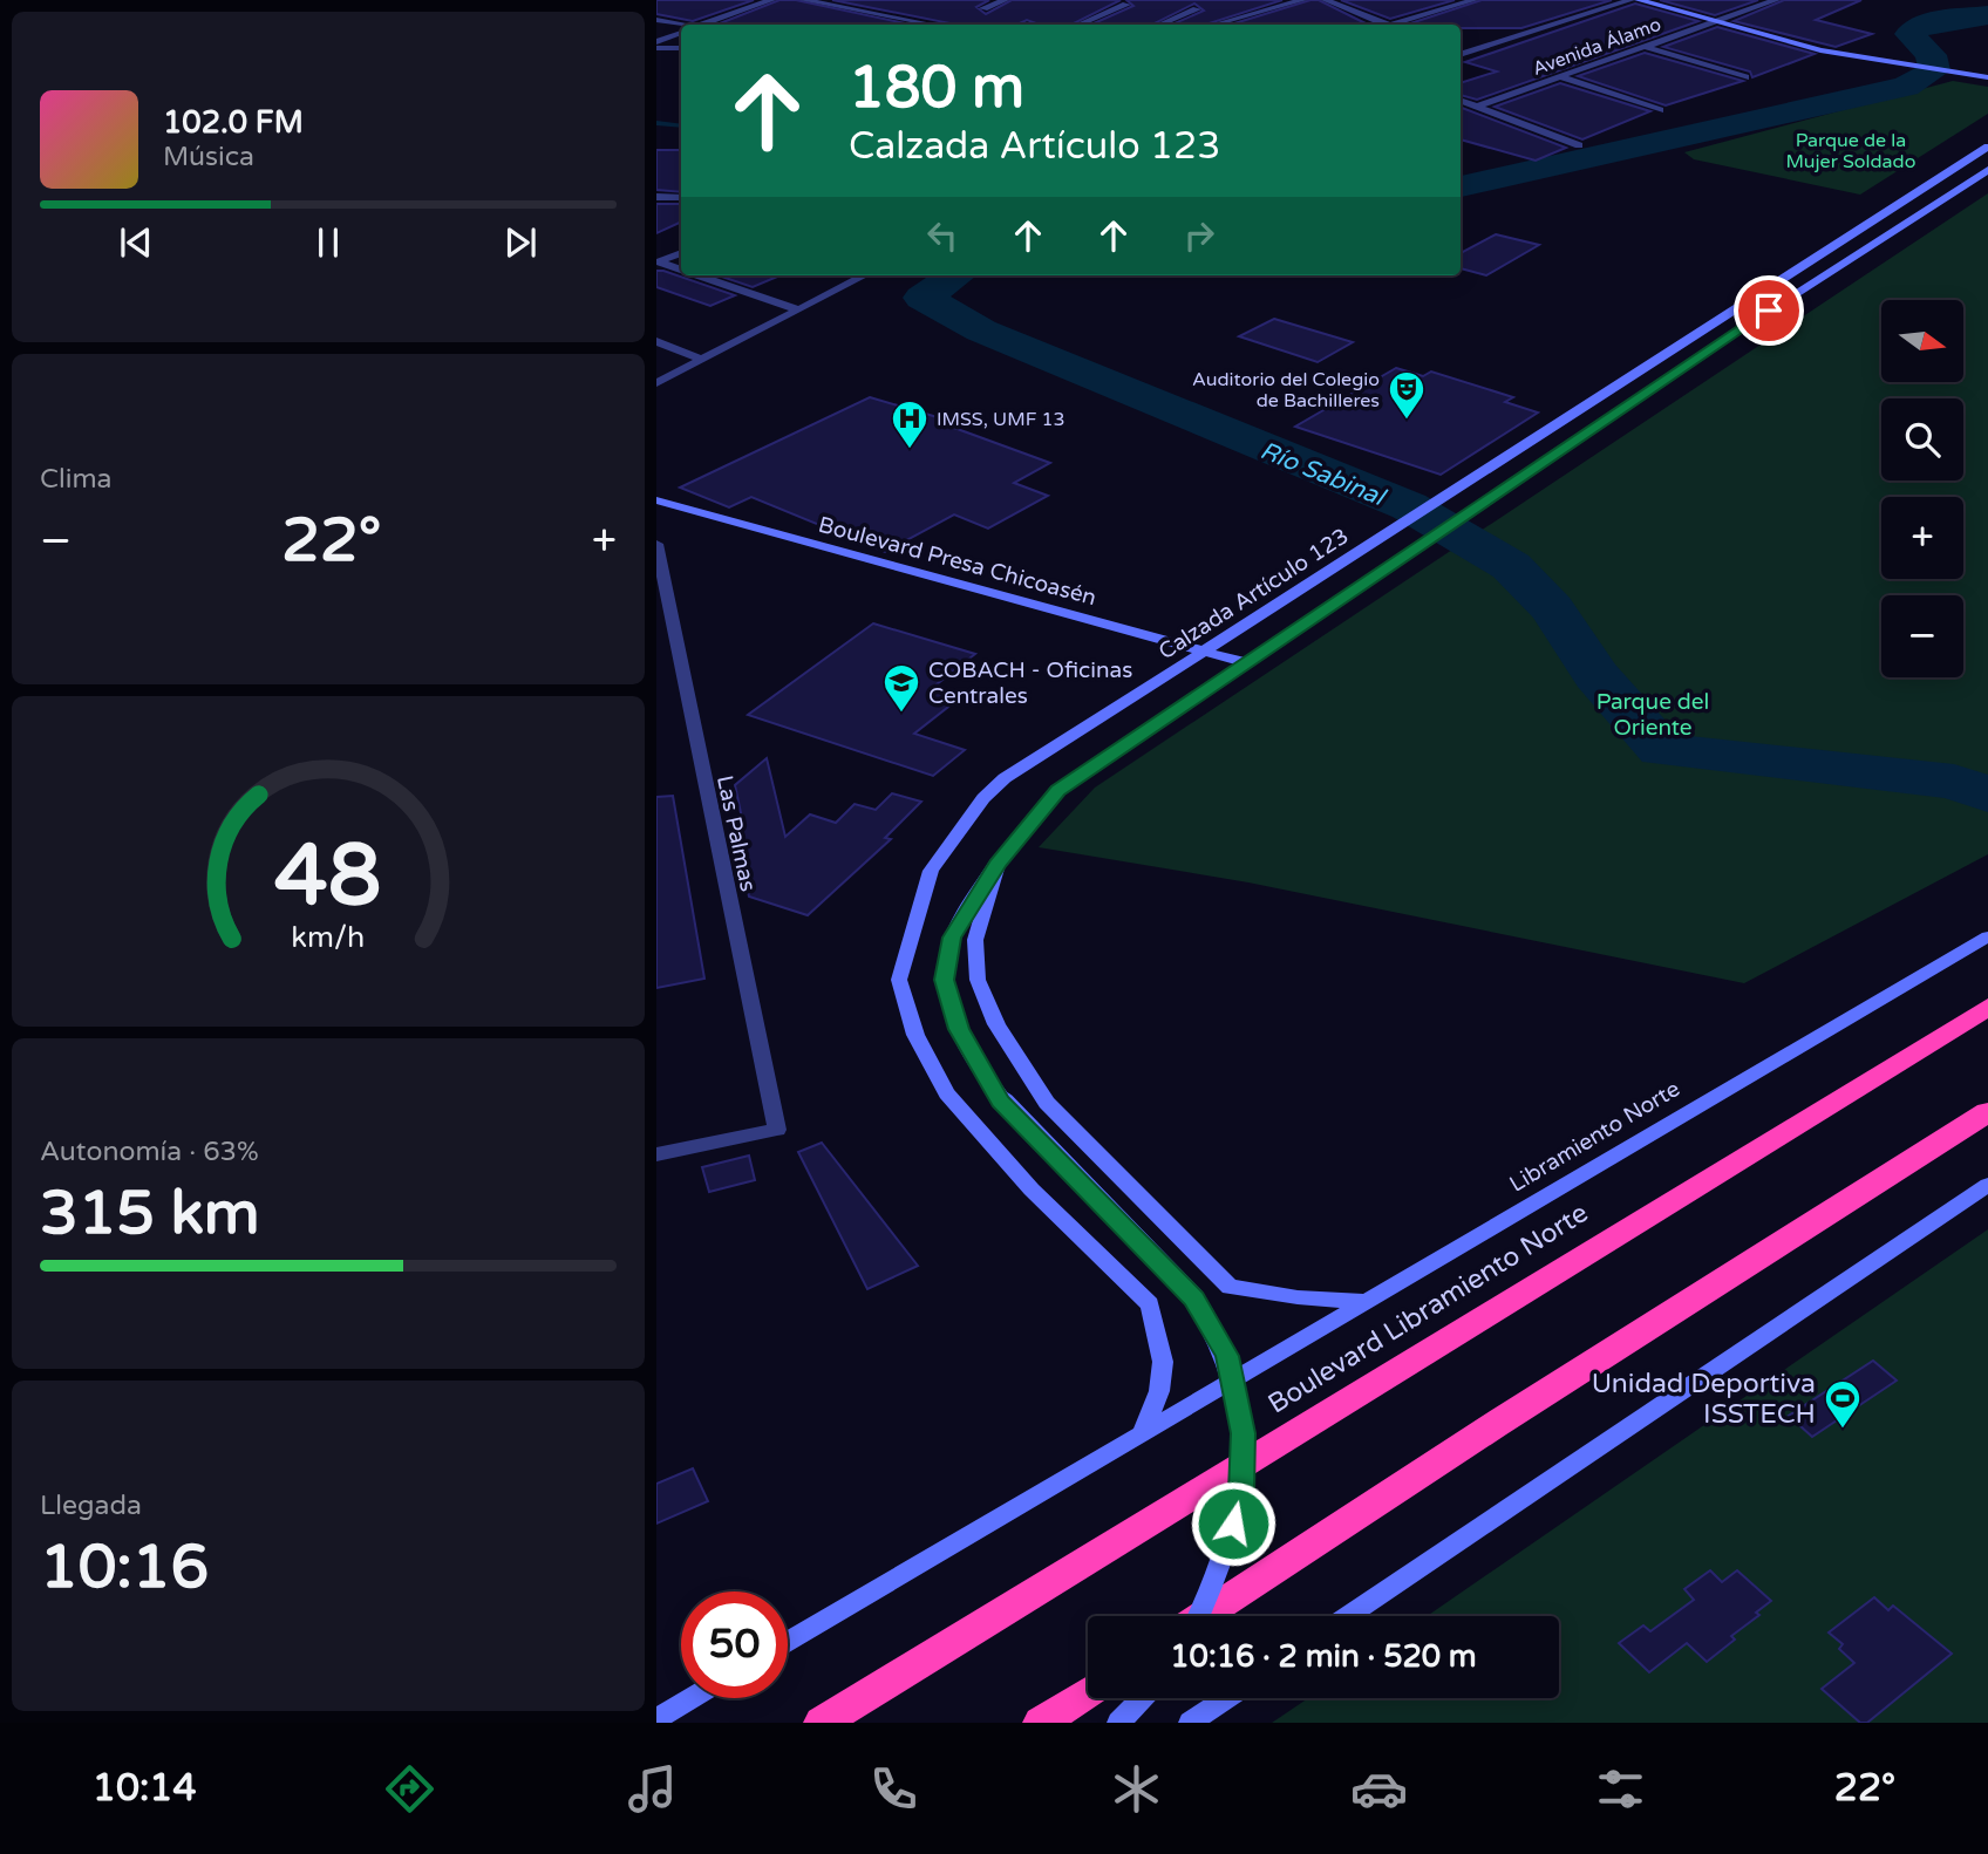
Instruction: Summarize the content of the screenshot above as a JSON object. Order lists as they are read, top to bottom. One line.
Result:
{"streets":{"highway":["Boulevard Libramiento Norte"],"main road":["Boulevard Presa Chicoasén","Calzada Artículo 123","Libramiento Norte"],"street":["Avenida Álamo","Las Palmas"]},"crossings":[["Boulevard Presa Chicoasén","Calzada Artículo 123"],["Calzada Artículo 123","Libramiento Norte"]],"water":["Río Sabinal"],"parks":["Parque de la Mujer Soldado","Parque del Oriente"],"places":{"theatre":["Auditorio del Colegio de Bachilleres"],"hospital":["IMSS, UMF 13"],"school or university":["COBACH - Oficinas Centrales"],"sports":["Unidad Deportiva ISSTECH"]},"north":"right","page":{"turn":["180 m","Calzada Artículo 123"],"song":["102.0 FM","Música"],"map_buttons":["+","−"],"tile":["Clima",["Autonomía · 63%","315 km"],["Llegada","10:16"]],"heat":["−","22°","+"],"limit":"50","trip":"10:16 · 2 min · 520 m","tabs":["10:14","22°"],"gauge":["48","km/h"]}}
